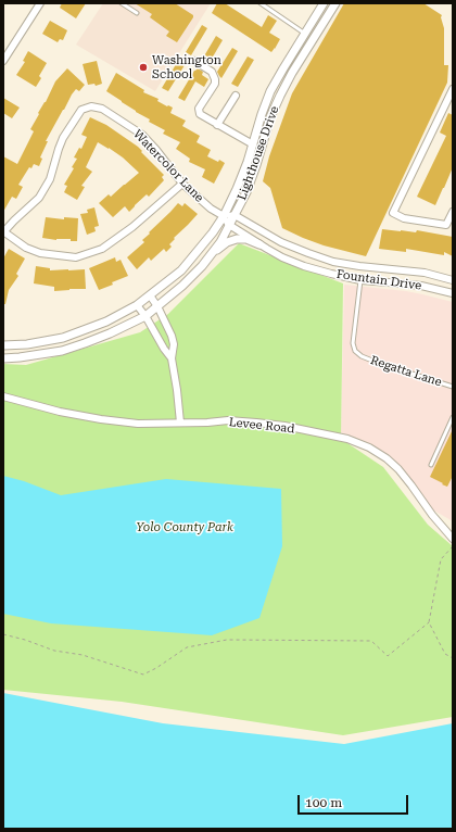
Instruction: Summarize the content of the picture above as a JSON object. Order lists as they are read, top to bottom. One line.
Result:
{"streets":{"street":["Lighthouse Drive","Watercolor Lane","Fountain Drive","Levee Road"],"lane":["Regatta Lane"]},"crossings":[["Lighthouse Drive","Watercolor Lane"],["Lighthouse Drive","Fountain Drive"],["Watercolor Lane","Fountain Drive"],["Fountain Drive","Regatta Lane"]],"parks":["Yolo County Park"],"places":["Washington School"],"scale_bar":"100 m"}
